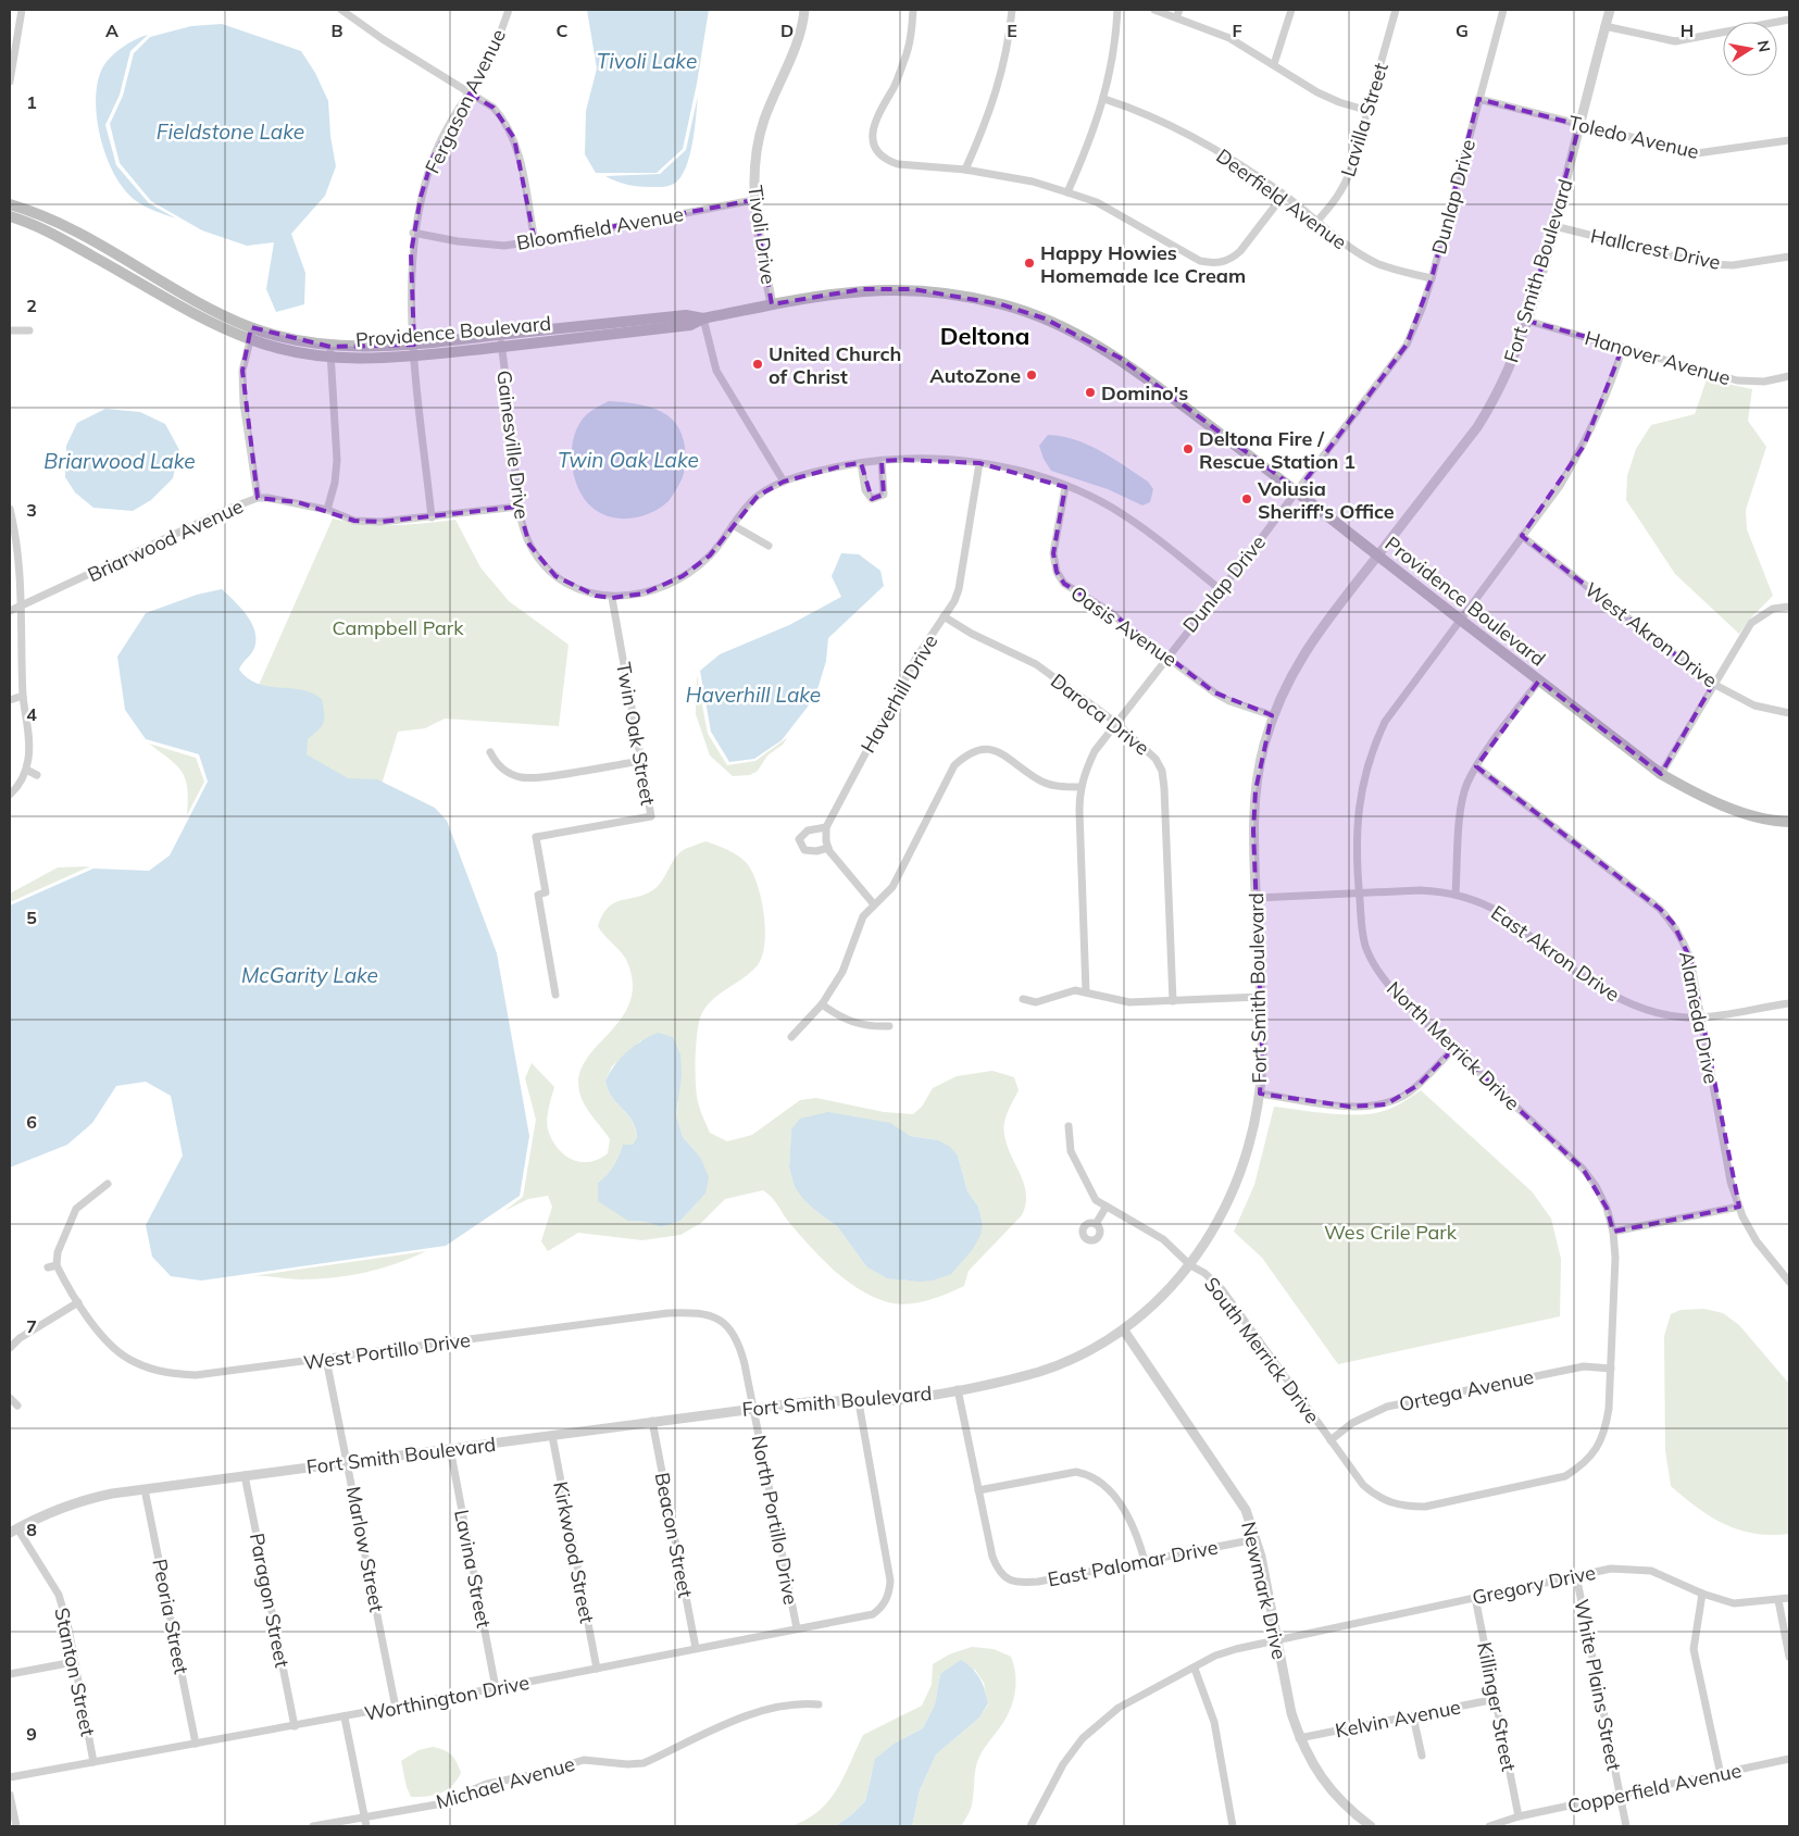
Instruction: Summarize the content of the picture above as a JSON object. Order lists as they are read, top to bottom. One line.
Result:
{"streets":{"main road":["Providence Boulevard"],"street":["Fergason Avenue","Lavilla Street","Toledo Avenue","Dunlap Drive","Deerfield Avenue","Bloomfield Avenue","Tivoli Drive","Hallcrest Drive","Fort Smith Boulevard","Hanover Avenue","Gainesville Drive","Briarwood Avenue","Oasis Avenue","West Akron Drive","Haverhill Drive","Daroca Drive","Twin Oak Street","East Akron Drive","Alameda Drive","North Merrick Drive","South Merrick Drive","West Portillo Drive","Ortega Avenue","North Portillo Drive","Beacon Street","Marlow Street","Kirkwood Street","East Palomar Drive","Lavina Street","Gregory Drive","Newmark Drive","Paragon Street","Peoria Street","Stanton Street","White Plains Street","Worthington Drive","Killinger Street","Kelvin Avenue","Michael Avenue","Copperfield Avenue"]},"crossings":[["Fergason Avenue","Bloomfield Avenue"],["Fergason Avenue","Providence Boulevard"],["Fergason Avenue","Briarwood Avenue"],["Lavilla Street","Deerfield Avenue"],["Toledo Avenue","Dunlap Drive"],["Toledo Avenue","Fort Smith Boulevard"],["Dunlap Drive","Deerfield Avenue"],["Dunlap Drive","Providence Boulevard"],["Dunlap Drive","Gainesville Drive"],["Dunlap Drive","Oasis Avenue"],["Dunlap Drive","Daroca Drive"],["Bloomfield Avenue","Tivoli Drive"],["Tivoli Drive","Providence Boulevard"],["Hallcrest Drive","Fort Smith Boulevard"],["Fort Smith Boulevard","Providence Boulevard"],["Fort Smith Boulevard","Hanover Avenue"],["Fort Smith Boulevard","Oasis Avenue"],["Fort Smith Boulevard","East Akron Drive"],["Fort Smith Boulevard","South Merrick Drive"],["Fort Smith Boulevard","North Portillo Drive"],["Fort Smith Boulevard","Beacon Street"],["Fort Smith Boulevard","Marlow Street"],["Fort Smith Boulevard","Kirkwood Street"],["Fort Smith Boulevard","Lavina Street"],["Fort Smith Boulevard","Newmark Drive"],["Fort Smith Boulevard","Paragon Street"],["Fort Smith Boulevard","Peoria Street"],["Fort Smith Boulevard","Stanton Street"],["Fort Smith Boulevard","Worthington Drive"],["Providence Boulevard","Gainesville Drive"],["Providence Boulevard","North Merrick Drive"],["Hanover Avenue","North Merrick Drive"],["Gainesville Drive","Briarwood Avenue"],["Gainesville Drive","Oasis Avenue"],["Gainesville Drive","Haverhill Drive"],["Gainesville Drive","Twin Oak Street"],["West Akron Drive","North Merrick Drive"],["Haverhill Drive","Daroca Drive"],["East Akron Drive","Alameda Drive"],["East Akron Drive","North Merrick Drive"],["North Merrick Drive","South Merrick Drive"],["North Merrick Drive","Ortega Avenue"],["South Merrick Drive","Ortega Avenue"],["West Portillo Drive","North Portillo Drive"],["West Portillo Drive","Marlow Street"],["North Portillo Drive","Worthington Drive"],["Beacon Street","Worthington Drive"],["Marlow Street","Worthington Drive"],["Kirkwood Street","Worthington Drive"],["East Palomar Drive","Newmark Drive"],["Lavina Street","Worthington Drive"],["Gregory Drive","Newmark Drive"],["Gregory Drive","White Plains Street"],["Gregory Drive","Killinger Street"],["Newmark Drive","Kelvin Avenue"],["Paragon Street","Worthington Drive"],["Peoria Street","Worthington Drive"],["Stanton Street","Worthington Drive"],["White Plains Street","Copperfield Avenue"],["Killinger Street","Kelvin Avenue"],["Killinger Street","Copperfield Avenue"]],"districts":["Deltona"],"water":["Tivoli Lake","Fieldstone Lake","Twin Oak Lake","Briarwood Lake","Haverhill Lake","McGarity Lake"],"parks":["Campbell Park","Wes Crile Park"],"places":["Happy Howies Homemade Ice Cream","United Church of Christ","AutoZone","Domino's","Deltona Fire / Rescue Station 1","Volusia Sheriff's Office"],"north":"right","grid":{"columns":["A","B","C","D","E","F","G","H"],"rows":["1","2","3","4","5","6","7","8","9"]}}
